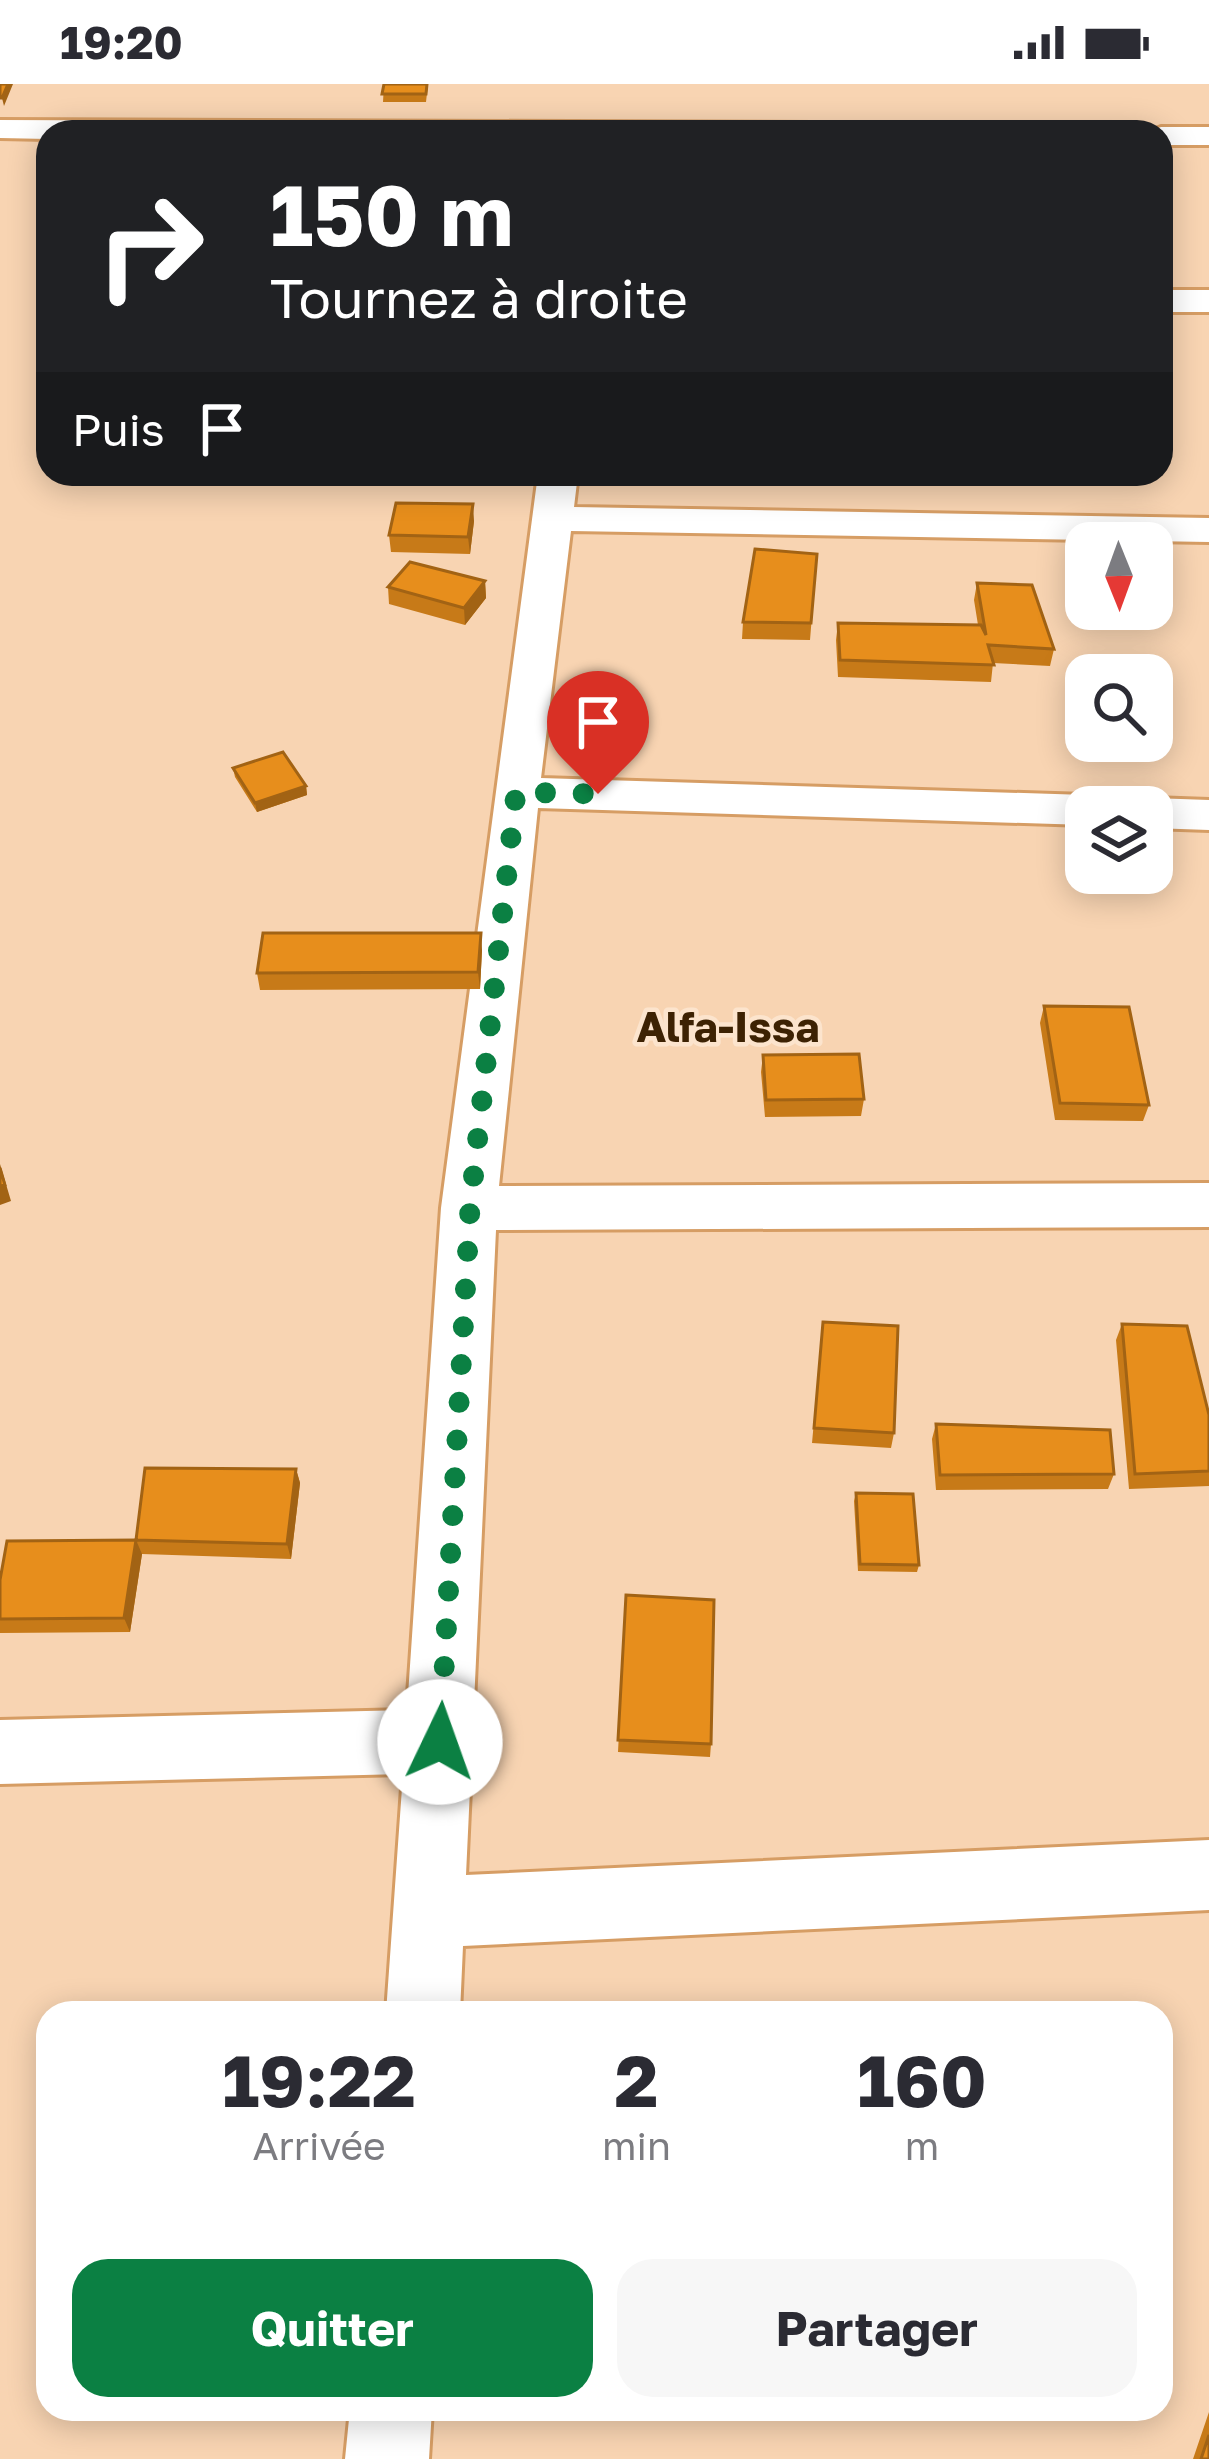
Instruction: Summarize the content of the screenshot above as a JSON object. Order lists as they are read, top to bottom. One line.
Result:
{"districts":["Alfa-Issa"],"north":"bottom","page":{"status":"19:20","turn":["150 m","Tournez à droite"],"then":"Puis","eta":["19:22","Arrivée","2","min","160","m"],"buttons":["Quitter","Partager"]}}
